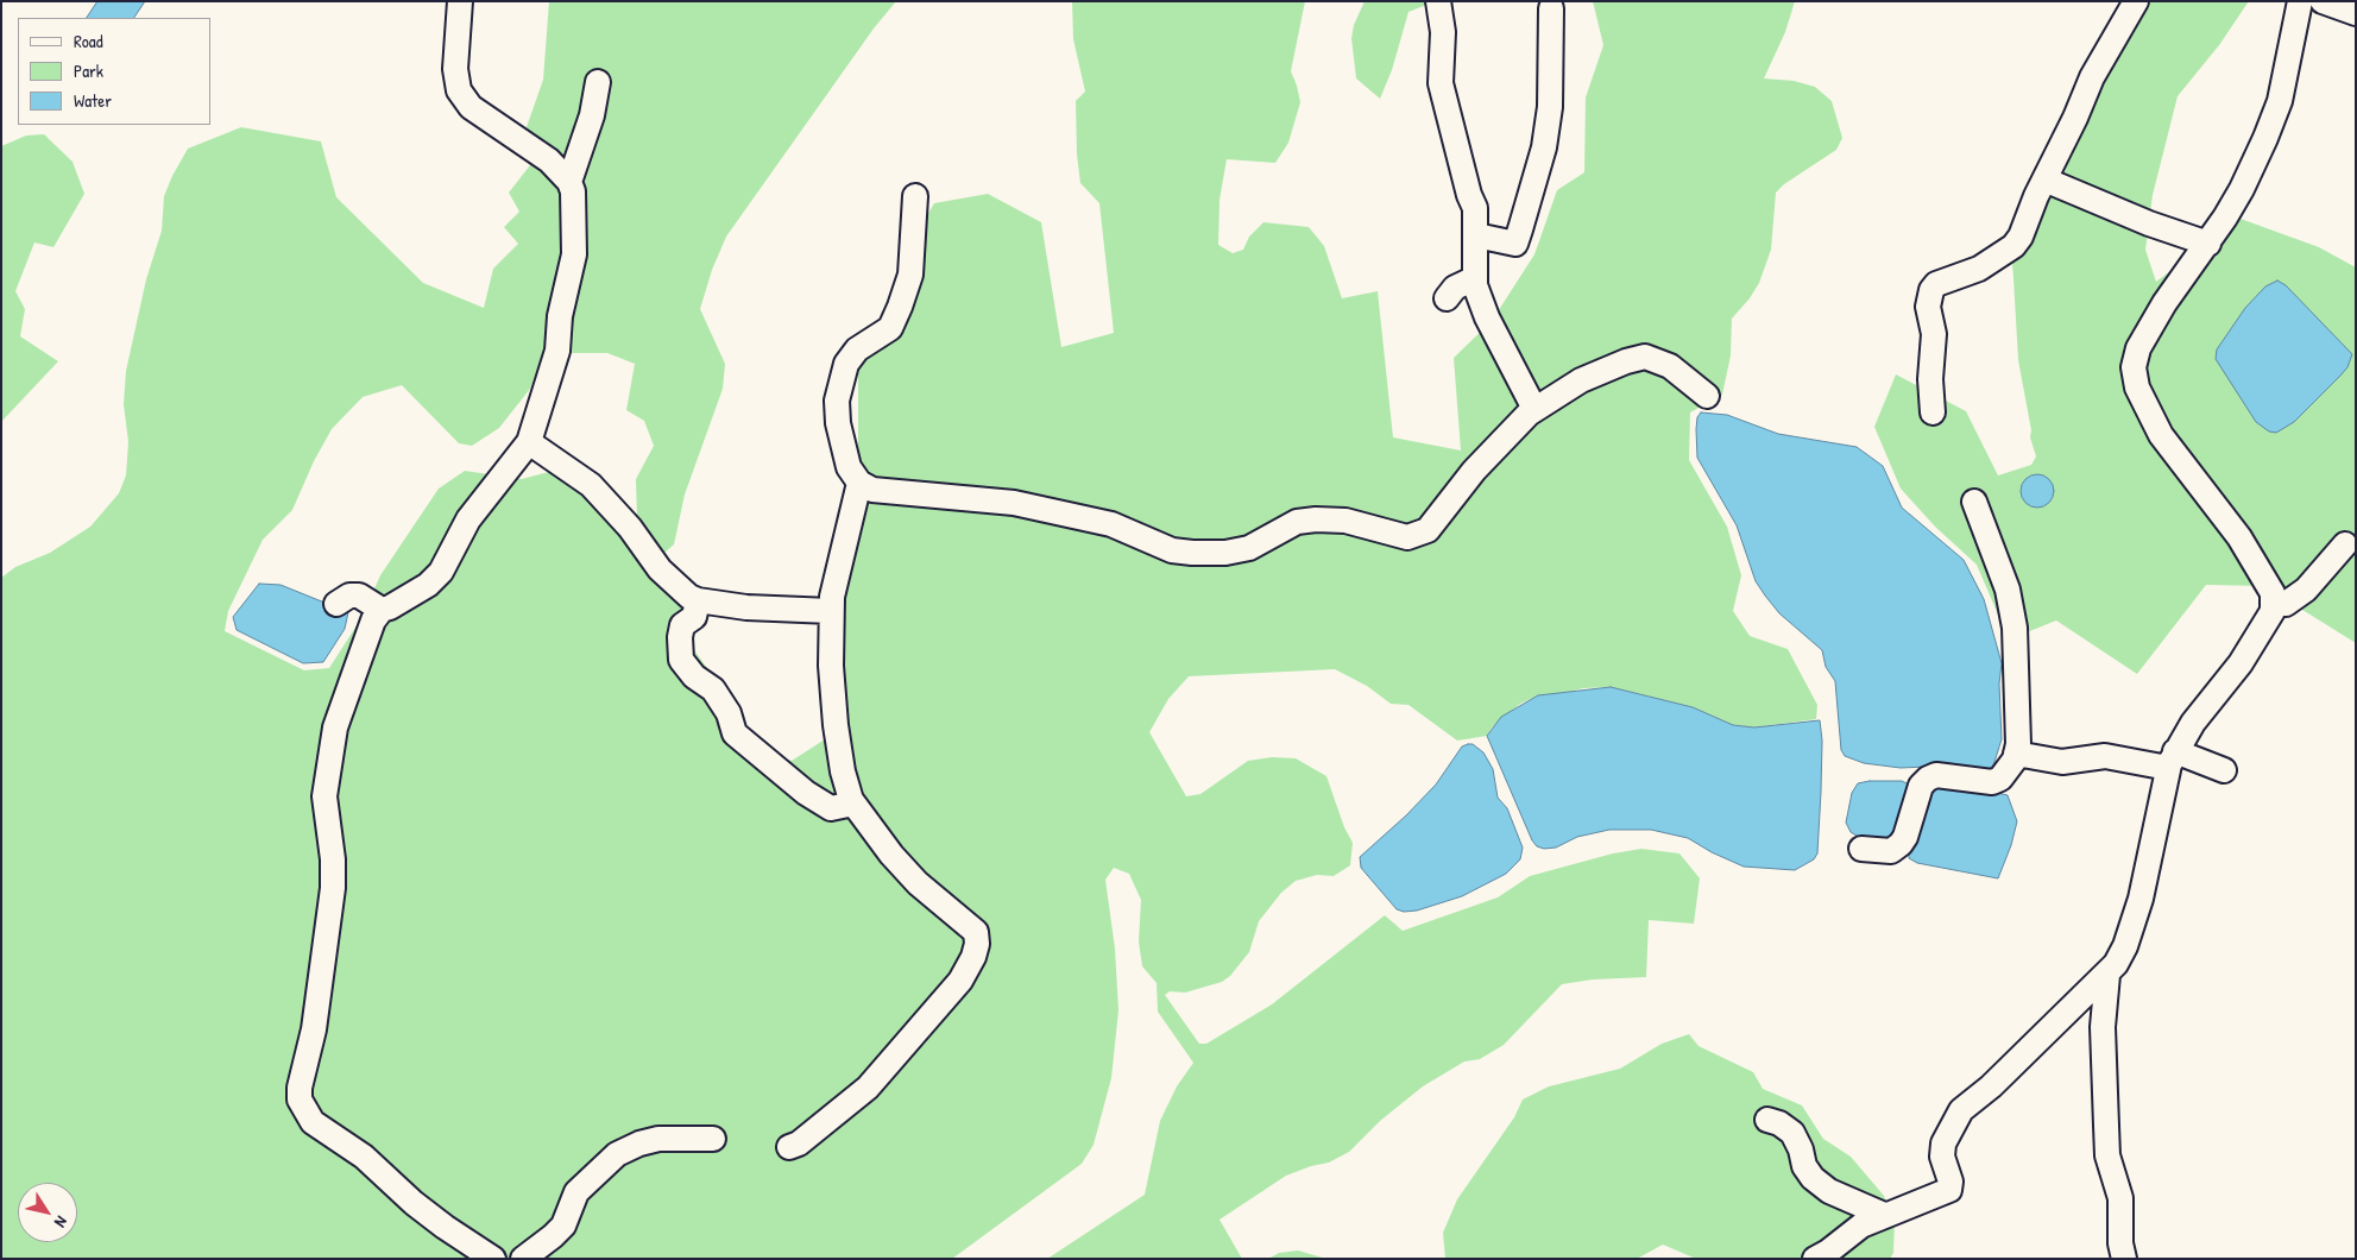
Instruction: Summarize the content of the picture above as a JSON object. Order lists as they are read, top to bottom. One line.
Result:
{"legend":["Road","Park","Water"],"north":"bottom right"}
